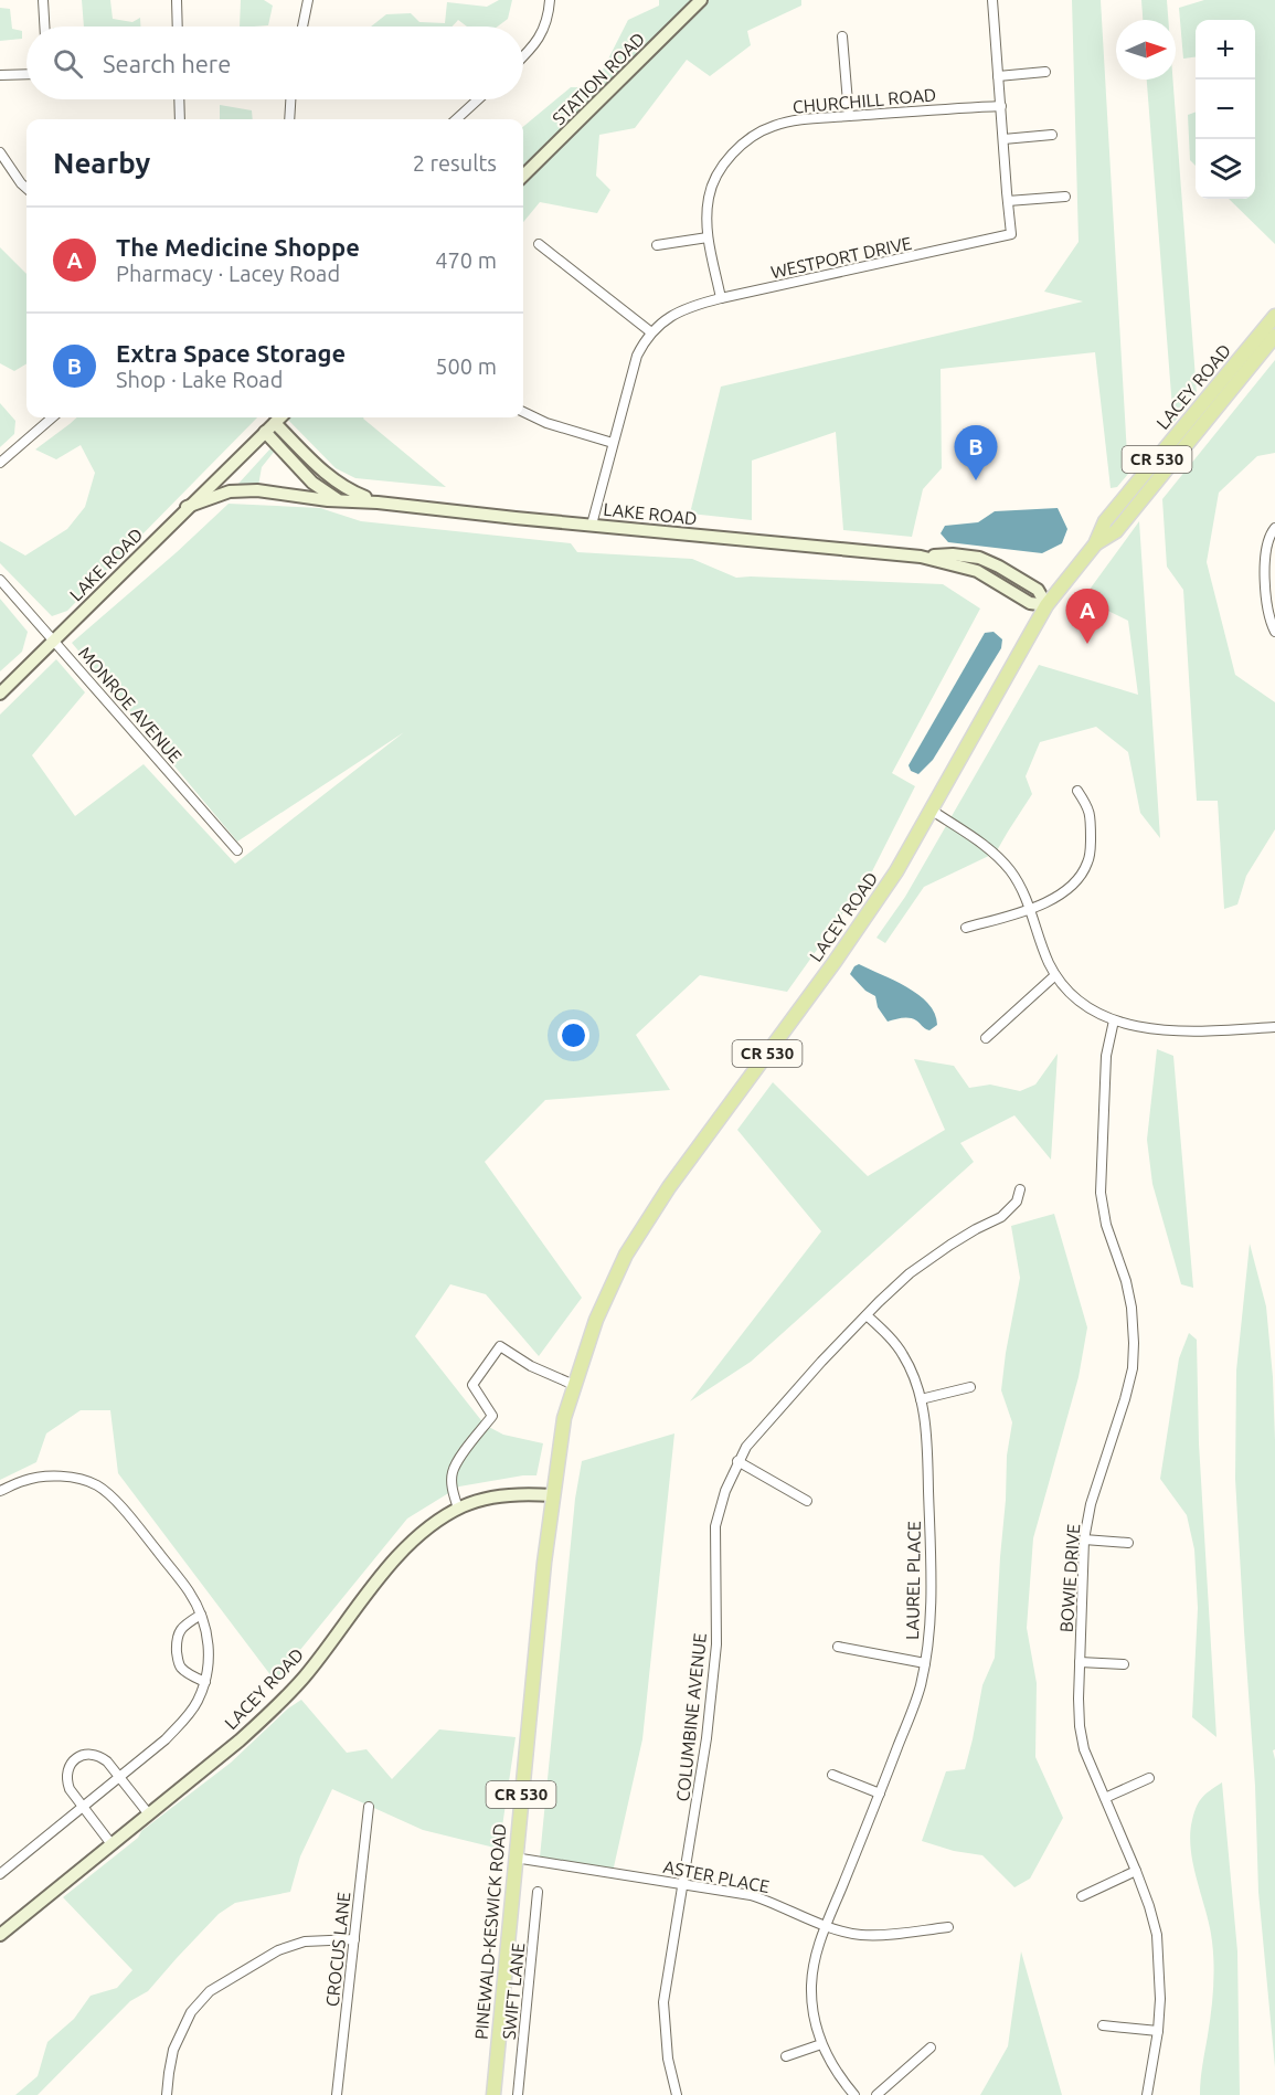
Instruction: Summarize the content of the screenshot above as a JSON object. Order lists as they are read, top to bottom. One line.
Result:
{"streets":{"main road":["LACEY ROAD","CR 530","PINEWALD-KESWICK ROAD"],"street":["STATION ROAD","CHURCHILL ROAD","WESTPORT DRIVE","LAKE ROAD","MONROE AVENUE","BOWIE DRIVE","LAUREL PLACE","COLUMBINE AVENUE","ASTER PLACE","CROCUS LANE","SWIFT LANE"]},"crossings":[["CHURCHILL ROAD","WESTPORT DRIVE"],["WESTPORT DRIVE","LAKE ROAD"],["LACEY ROAD","CR 530"],["LACEY ROAD","LAKE ROAD"],["LACEY ROAD","PINEWALD-KESWICK ROAD"],["CR 530","PINEWALD-KESWICK ROAD"],["LAKE ROAD","MONROE AVENUE"],["LAUREL PLACE","COLUMBINE AVENUE"],["LAUREL PLACE","ASTER PLACE"],["COLUMBINE AVENUE","ASTER PLACE"],["ASTER PLACE","PINEWALD-KESWICK ROAD"]],"north":"right","page":{"map_buttons":["+","−"],"search":"Search here","heading":["Nearby","2 results"],"list":[{"mark":"A","name":"The Medicine Shoppe","note":"Pharmacy · Lacey Road","value":"470 m"},{"mark":"B","name":"Extra Space Storage","note":"Shop · Lake Road","value":"500 m"}],"pins":["B","A"]}}
